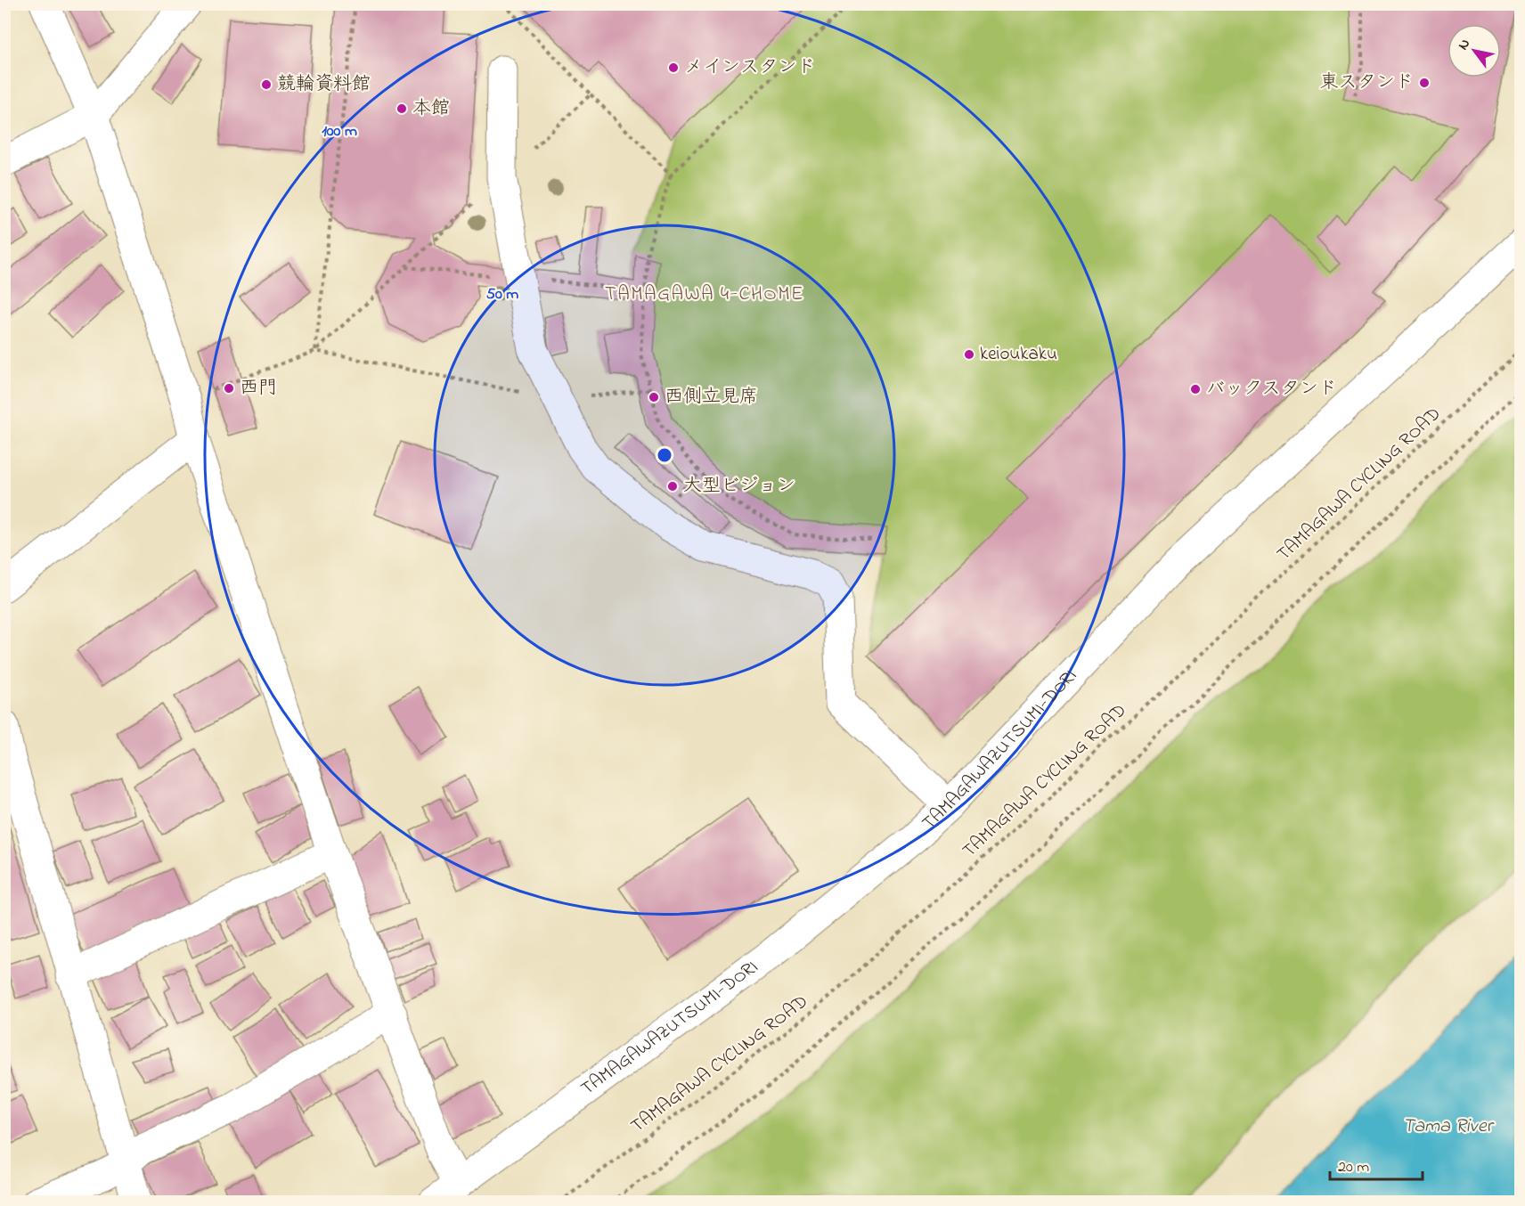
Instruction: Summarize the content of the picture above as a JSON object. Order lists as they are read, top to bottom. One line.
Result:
{"streets":{"street":["TAMAGAWAZUTSUMI-DORI"],"path":["TAMAGAWA CYCLING ROAD"]},"districts":["TAMAGAWA 4-CHOME"],"water":["Tama River"],"places":["メインスタンド","東スタンド","競輪資料館","本館","keioukaku","西門","バックスタンド","西側立見席","大型ビジョン"],"scale_bar":"20 m","north":"top left","rings":["100 m","50 m"]}
